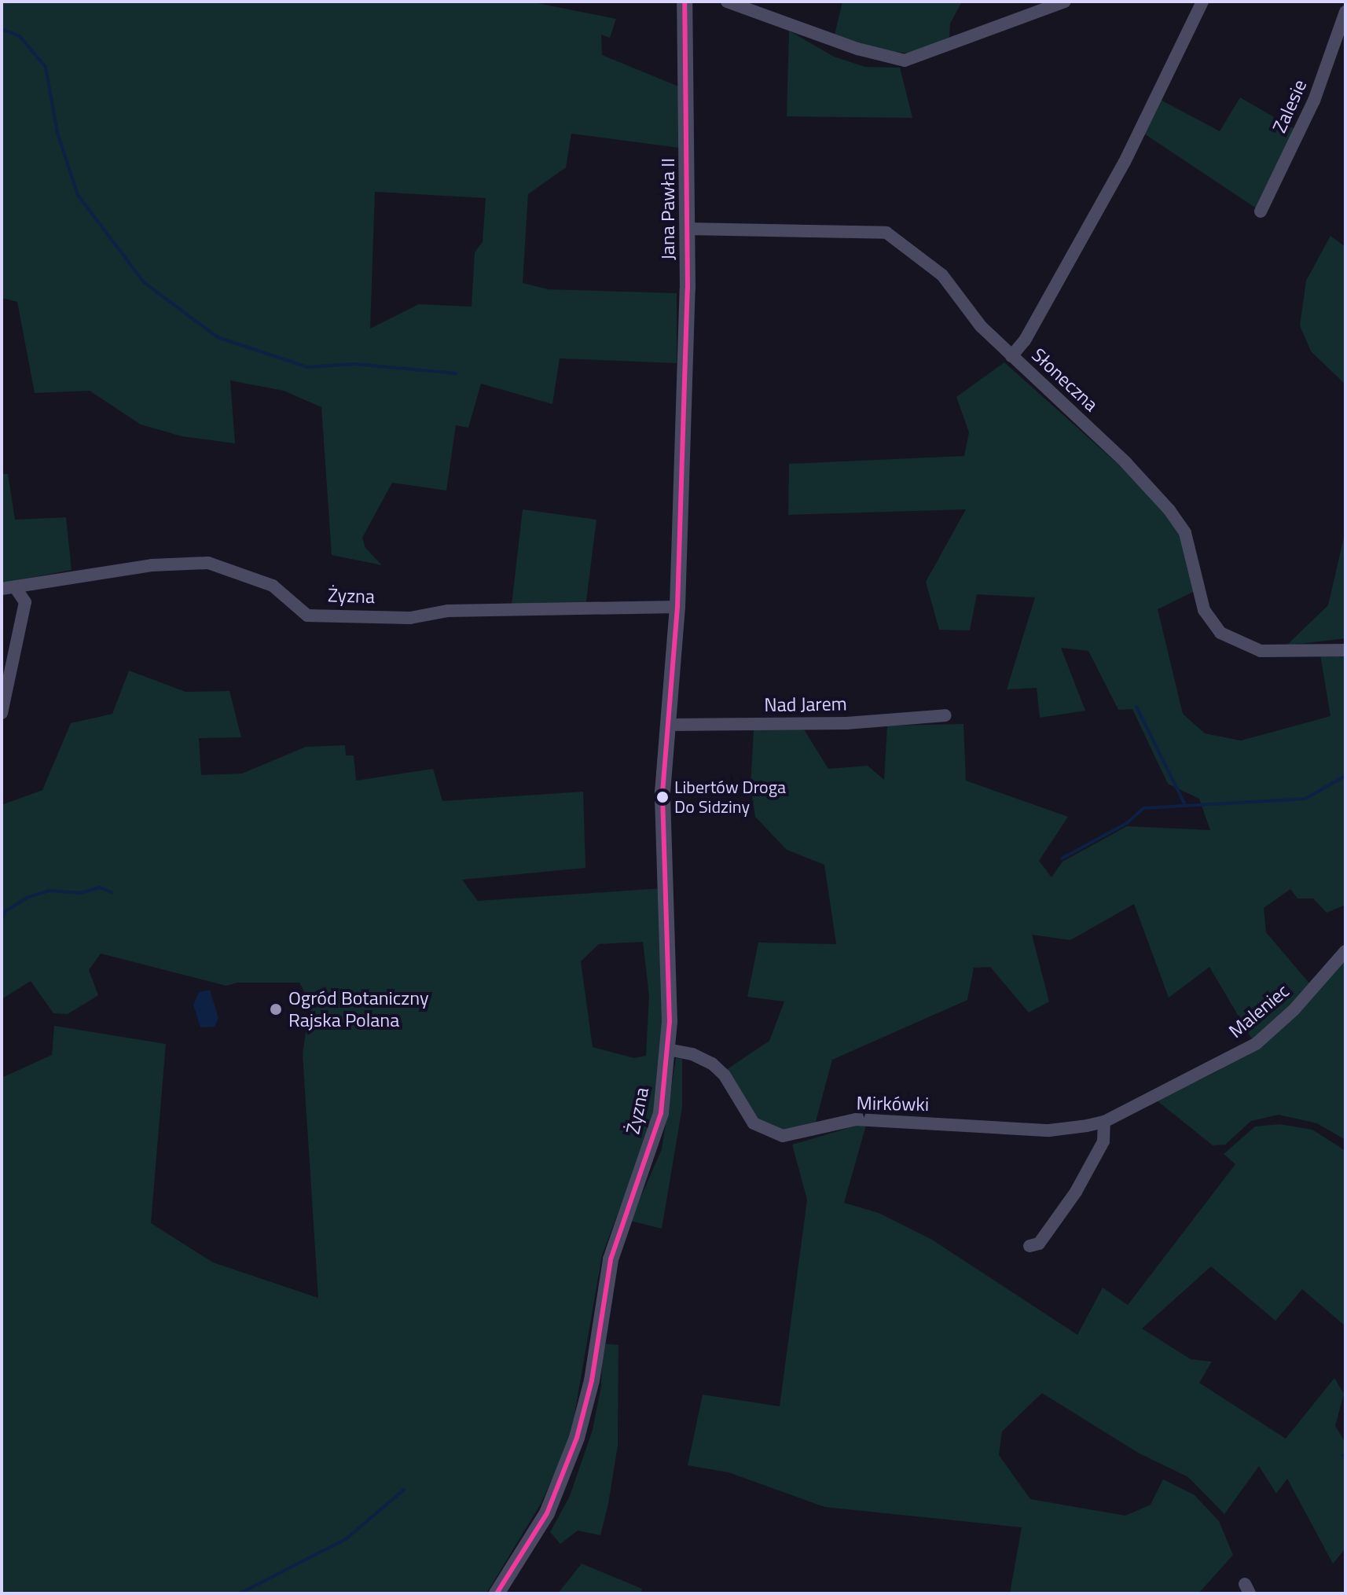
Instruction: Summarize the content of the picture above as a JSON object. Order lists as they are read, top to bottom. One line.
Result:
{"streets":{"street":["Zalesie","Jana Pawła II","Słoneczna","Żyzna","Nad Jarem","Maleniec","Mirkówki"]},"crossings":[["Jana Pawła II","Słoneczna"],["Jana Pawła II","Żyzna"],["Żyzna","Nad Jarem"],["Żyzna","Mirkówki"],["Maleniec","Mirkówki"]],"places":["Libertów Droga Do Sidziny","Ogród Botaniczny Rajska Polana"]}
